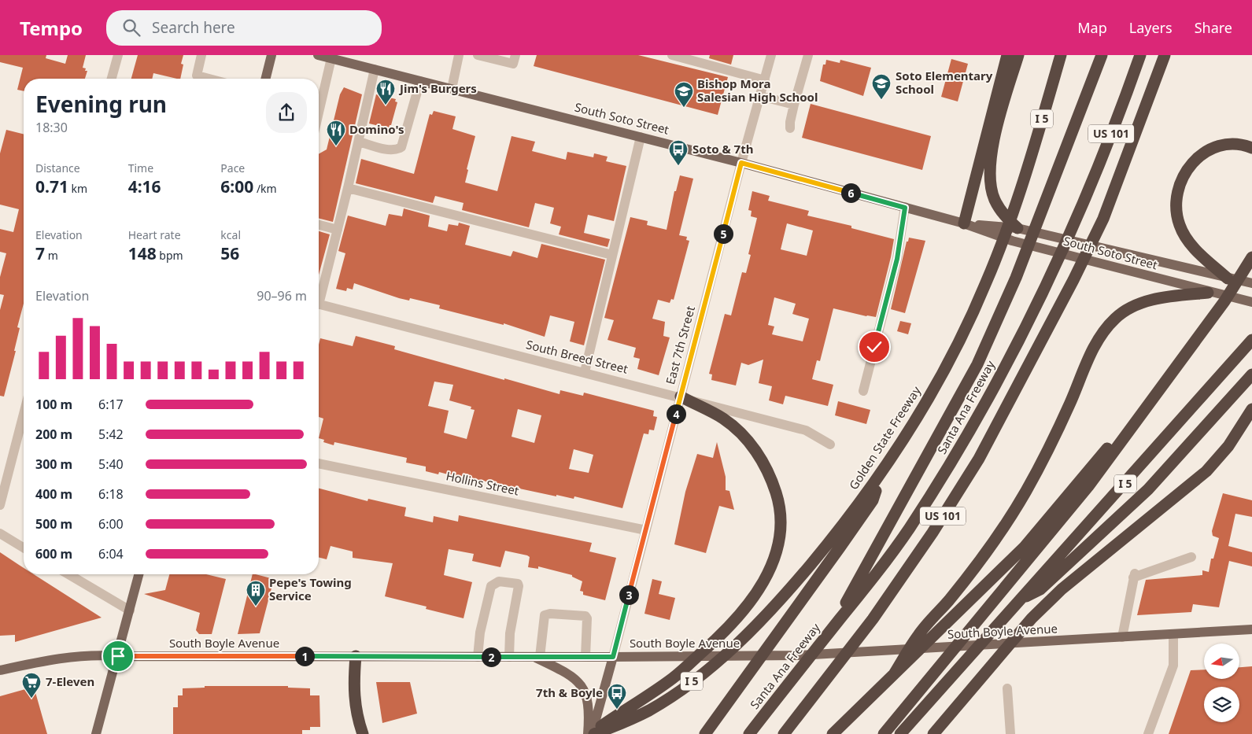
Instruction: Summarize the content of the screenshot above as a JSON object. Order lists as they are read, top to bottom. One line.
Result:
{"streets":{"highway":["I 5","US 101","Santa Ana Freeway","Golden State Freeway"],"main road":["South Soto Street","East 7th Street","South Boyle Avenue"],"street":["South Breed Street","Hollins Street"]},"crossings":[["South Soto Street","East 7th Street"],["East 7th Street","South Breed Street"],["East 7th Street","Hollins Street"],["East 7th Street","South Boyle Avenue"]],"places":{"school or university":["Soto Elementary School","Bishop Mora Salesian High School"],"restaurant":["Jim's Burgers","Domino's"],"bus stop":["Soto & 7th","7th & Boyle"],"building":["Pepe's Towing Service"],"supermarket":["7-Eleven"]},"north":"left","page":{"header":"Tempo","search":"Search here","nav":["Map","Layers","Share"],"heading":["Evening run","18:30"],"stats":[["Distance","0.71 km"],["Time","4:16"],["Pace","6:00 /km"],["Elevation","7 m"],["Heart rate","148 bpm"],["kcal","56"]],"pins":["6","5","4","3","1","2"],"chart":["Elevation","90–96 m"],"list":[{"name":"100 m","note":"6:17"},{"name":"200 m","note":"5:42"},{"name":"300 m","note":"5:40"},{"name":"400 m","note":"6:18"},{"name":"500 m","note":"6:00"},{"name":"600 m","note":"6:04"}]}}
